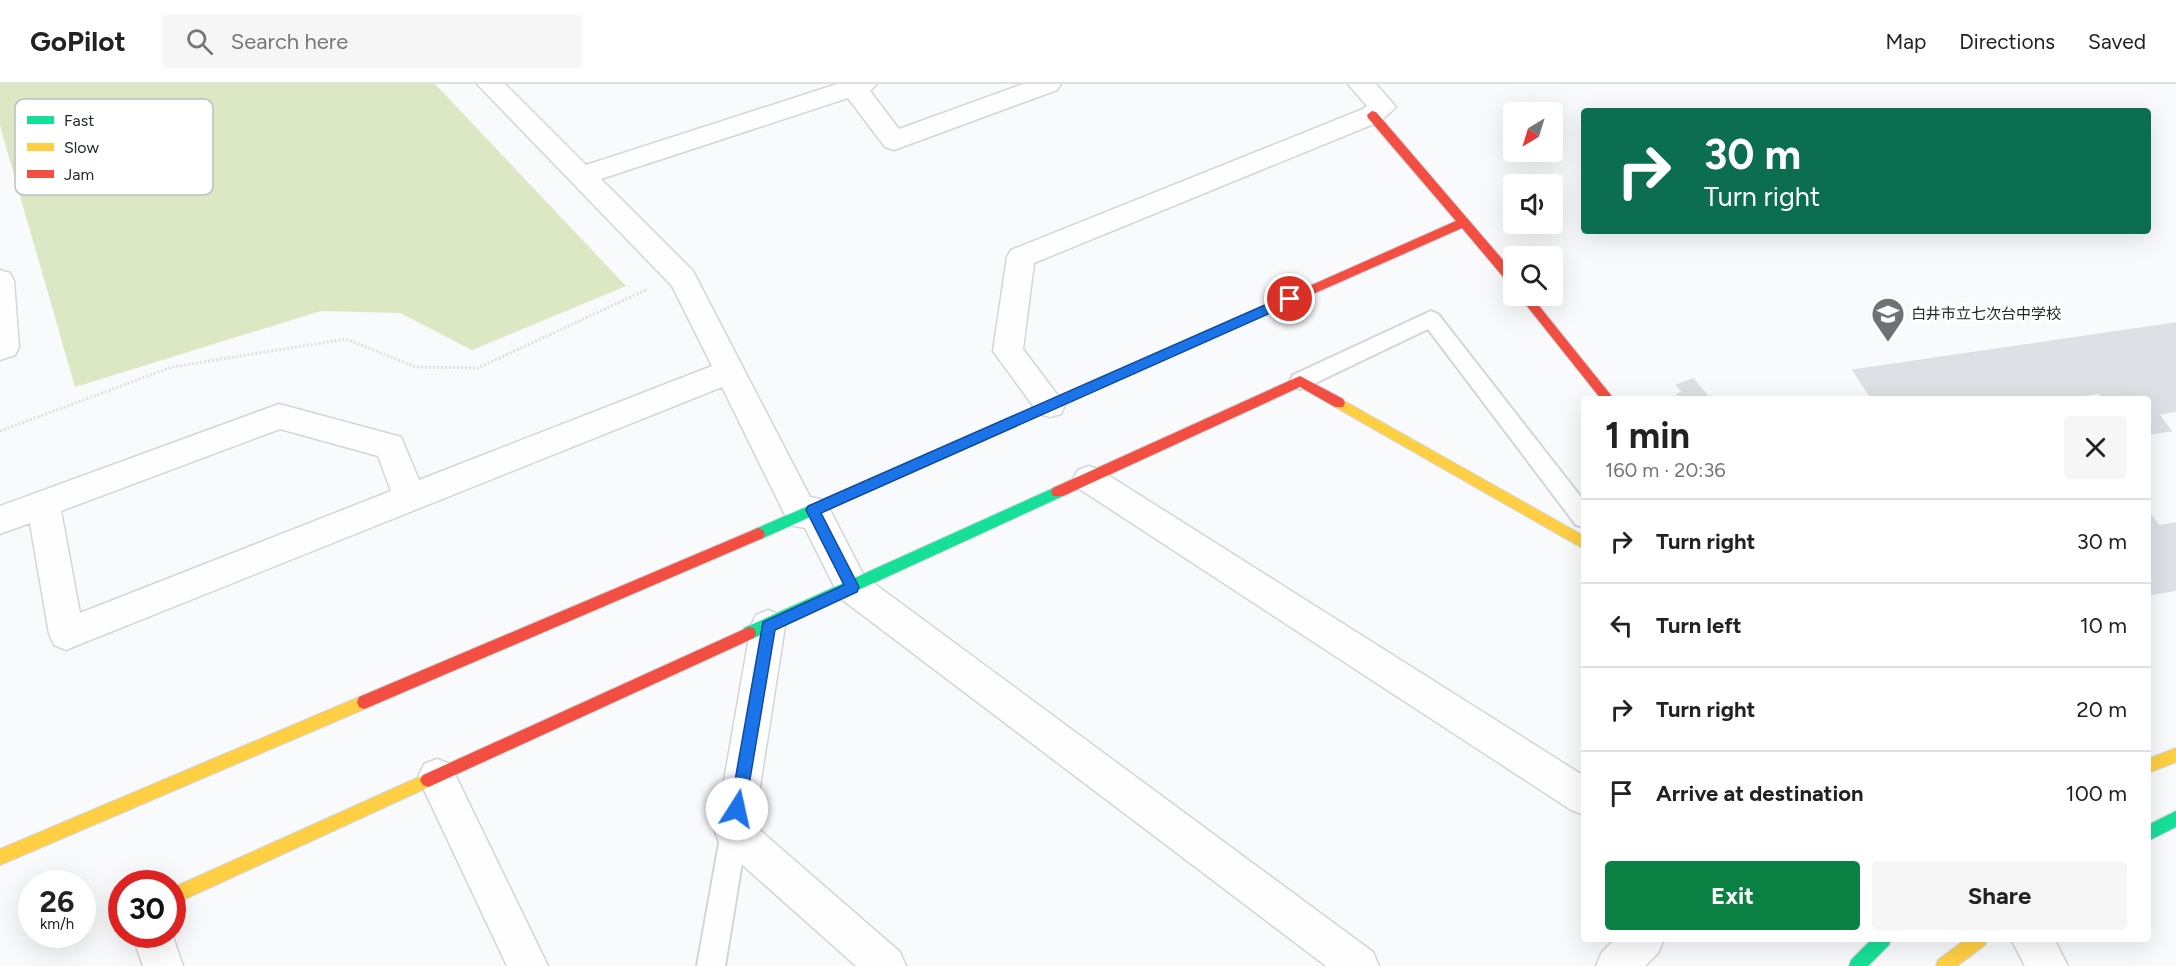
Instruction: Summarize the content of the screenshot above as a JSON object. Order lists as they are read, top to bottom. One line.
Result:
{"places":{"school or university":["白井市立七次台中学校"]},"legend":["Fast","Slow","Jam"],"north":"bottom left","page":{"header":"GoPilot","search":"Search here","nav":["Map","Directions","Saved"],"turn":["30 m","Turn right"],"heading":["1 min","160 m · 20:36"],"list":[{"name":"Turn right","value":"30 m"},{"name":"Turn left","value":"10 m"},{"name":"Turn right","value":"20 m"},{"name":"Arrive at destination","value":"100 m"}],"buttons":["Exit","Share"],"speed":"26 km/h","limit":"30"}}
